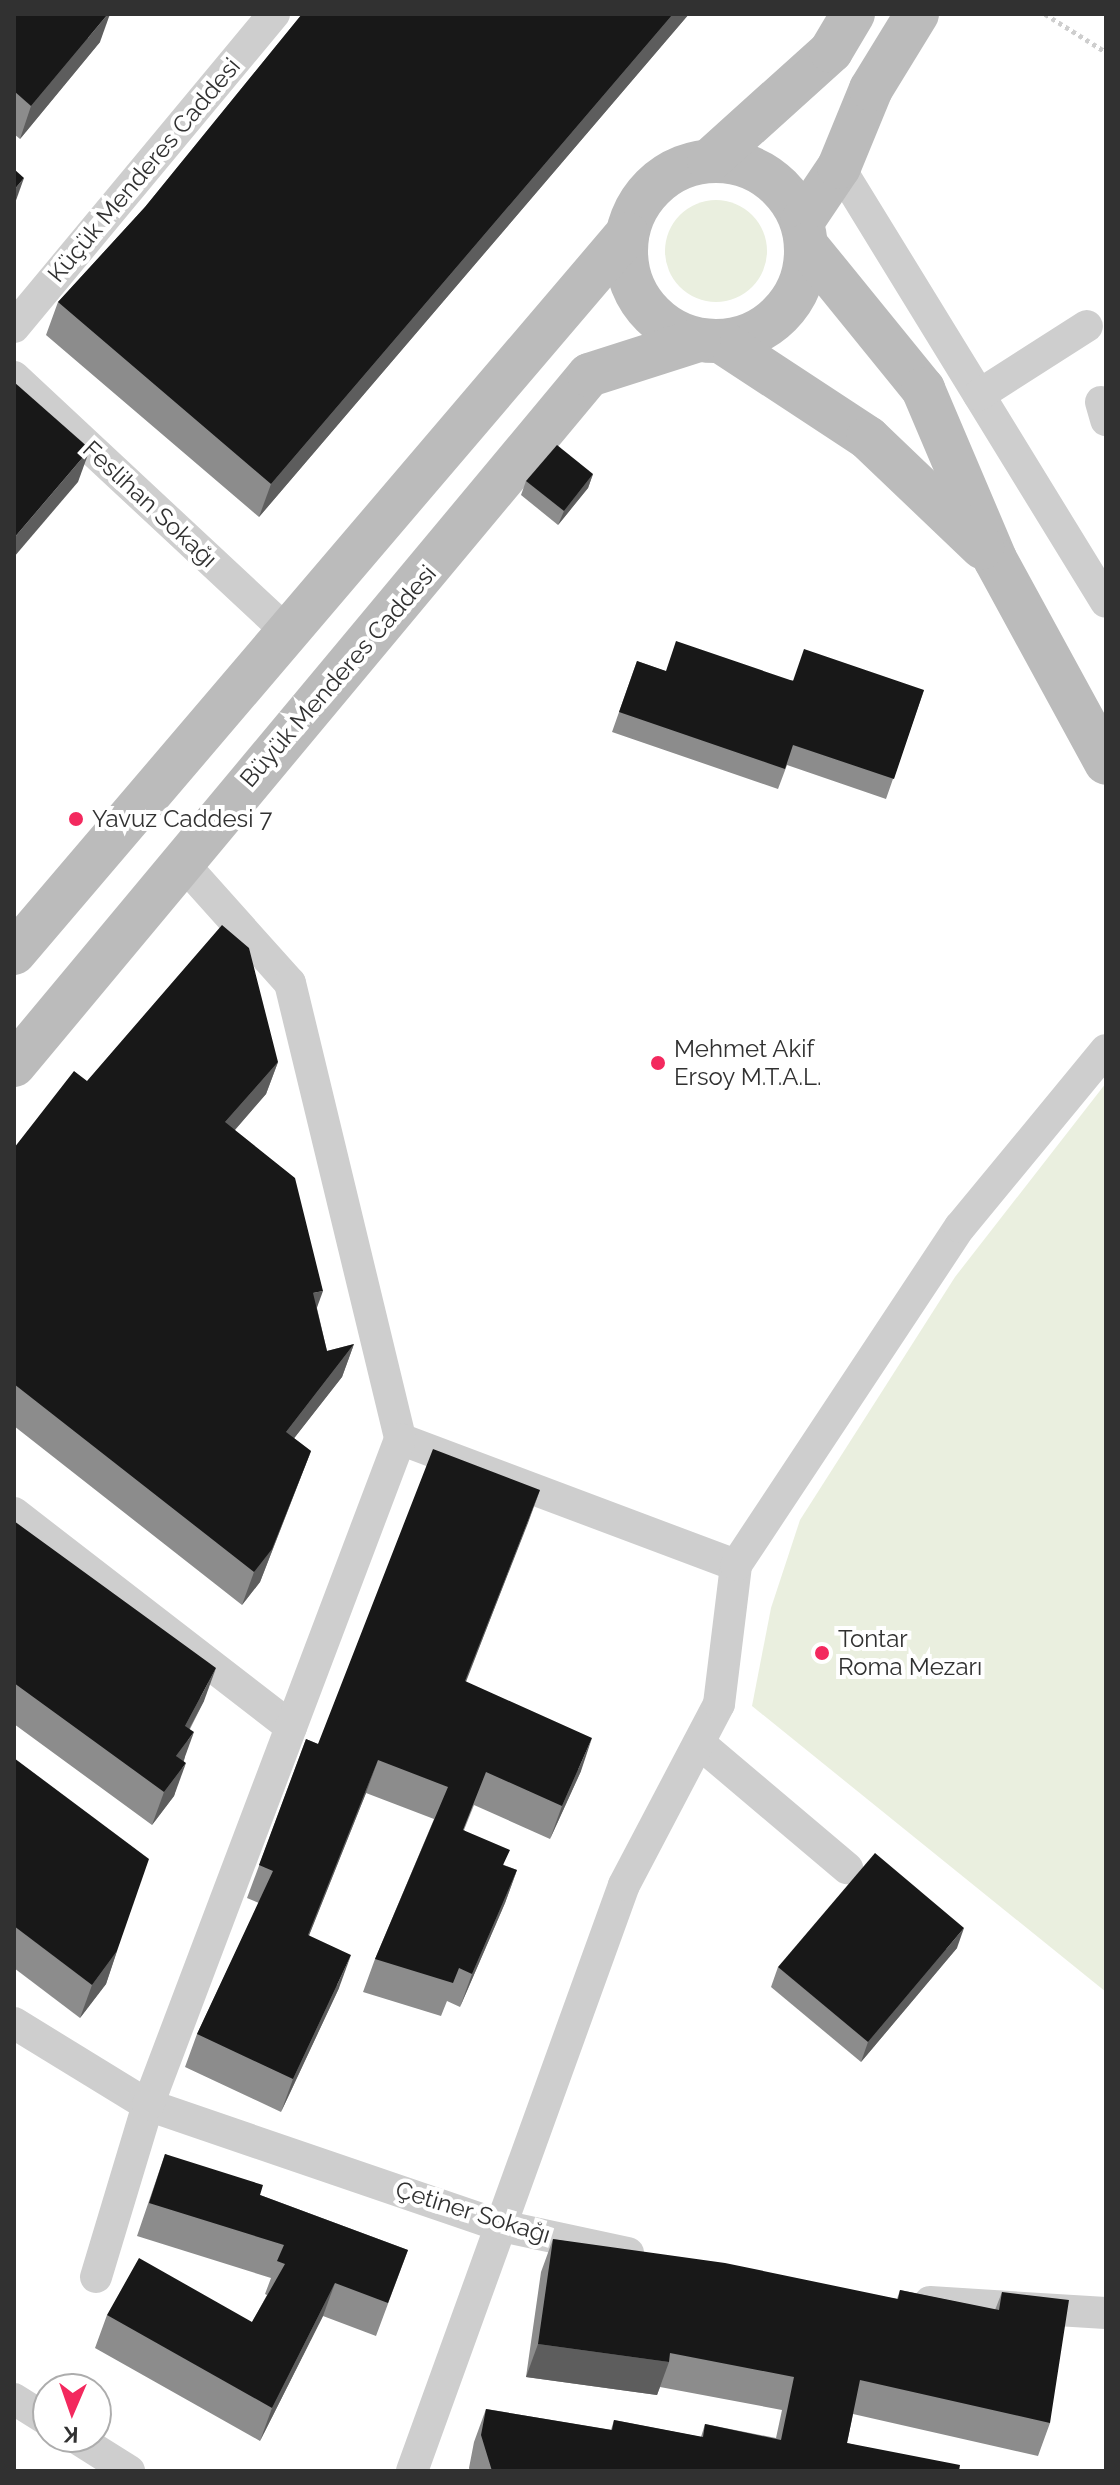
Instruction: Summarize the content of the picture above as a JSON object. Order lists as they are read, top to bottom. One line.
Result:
{"streets":{"street":["Küçük Menderes Caddesi","Feslihan Sokağı","Büyük Menderes Caddesi","Çetiner Sokağı"]},"places":["Yavuz Caddesi 7","Mehmet Akif Ersoy M.T.A.L.","Tontar Roma Mezarı"],"north":"bottom"}
